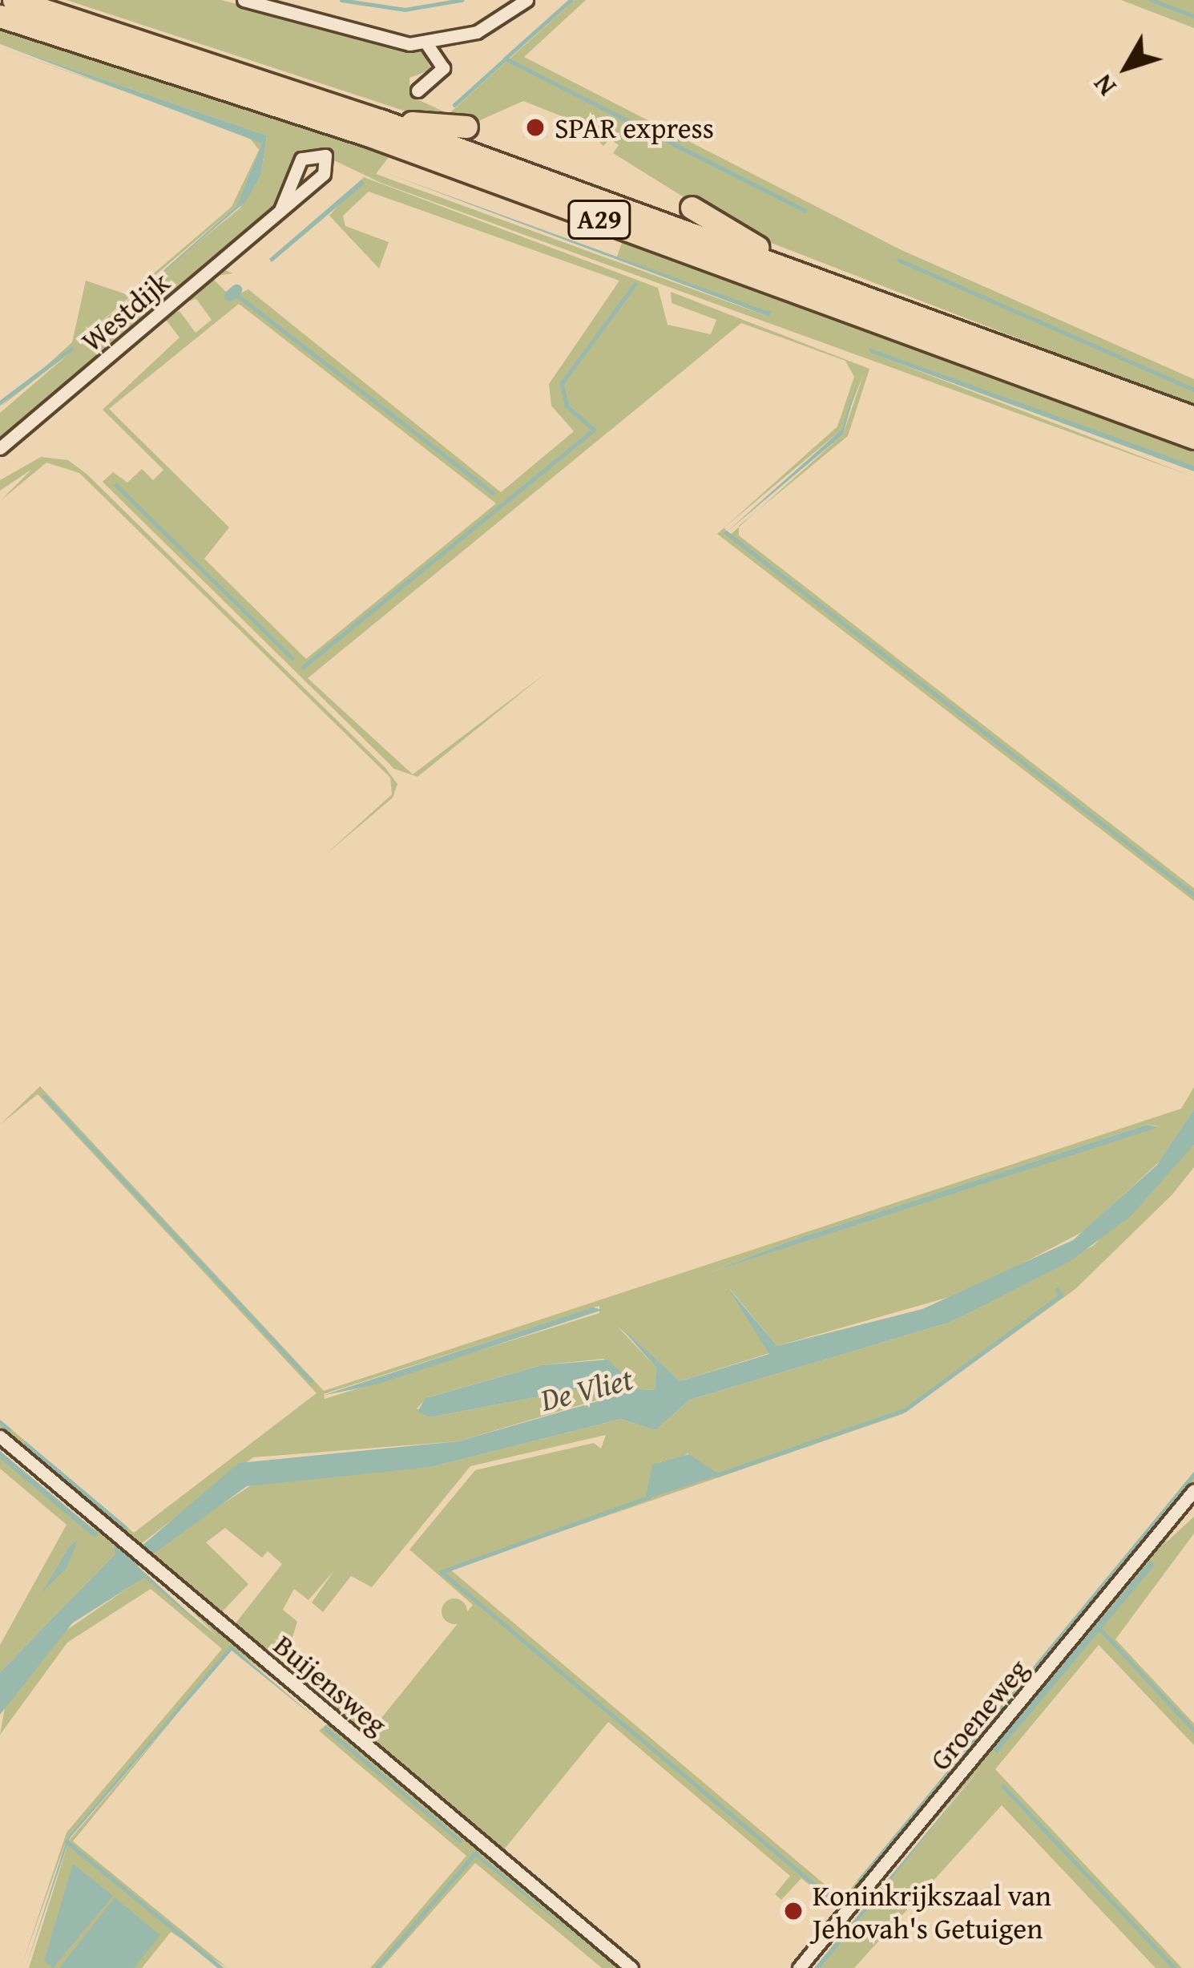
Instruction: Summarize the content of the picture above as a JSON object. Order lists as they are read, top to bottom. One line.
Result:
{"streets":{"highway":["A29"],"street":["Westdijk","Buijensweg","Groeneweg"]},"water":["De Vliet"],"places":["SPAR express","Koninkrijkszaal van Jehovah's Getuigen"],"north":"bottom left"}
